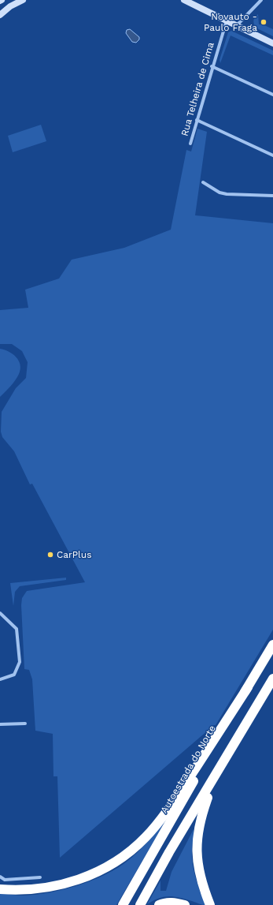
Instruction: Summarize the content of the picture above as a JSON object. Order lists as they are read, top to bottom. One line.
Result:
{"streets":{"highway":["Autoestrada do Norte"],"street":["Rua Telheira de Cima"]},"places":["Novauto - Paulo Fraga","CarPlus"]}
